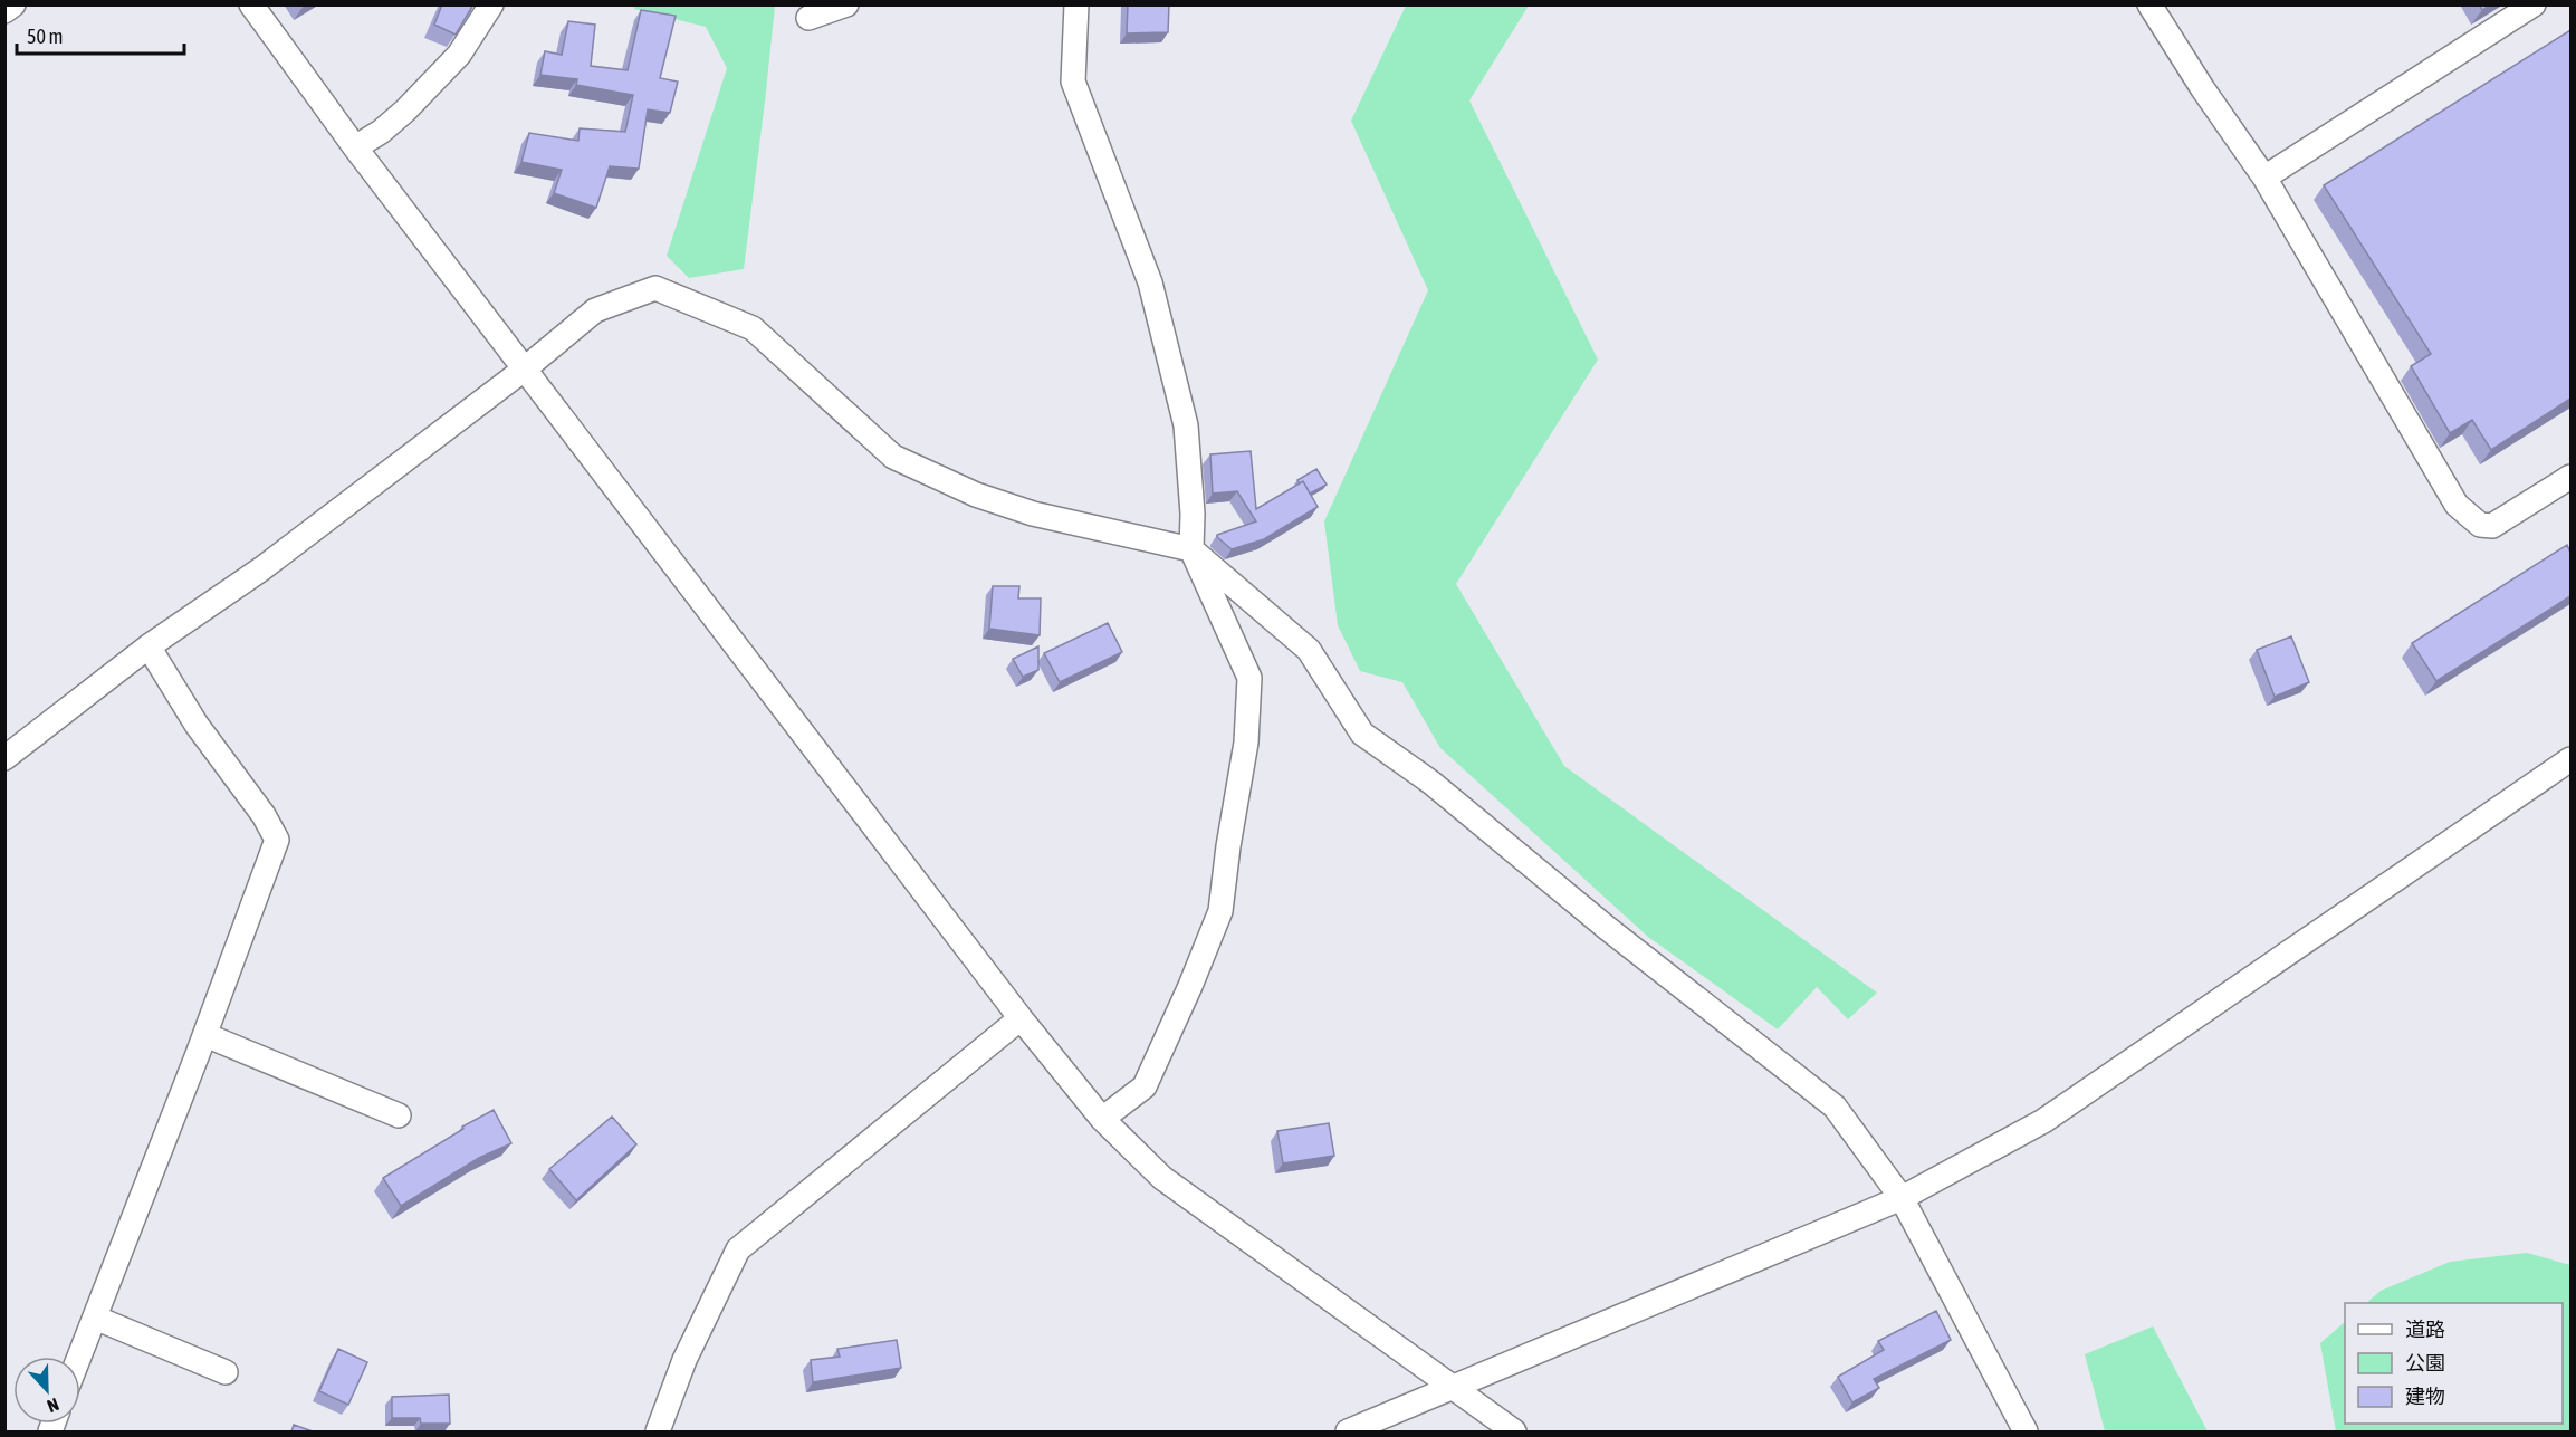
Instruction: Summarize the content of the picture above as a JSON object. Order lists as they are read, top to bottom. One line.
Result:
{"legend":["道路","公園","建物"],"scale_bar":"50 m","north":"bottom"}
